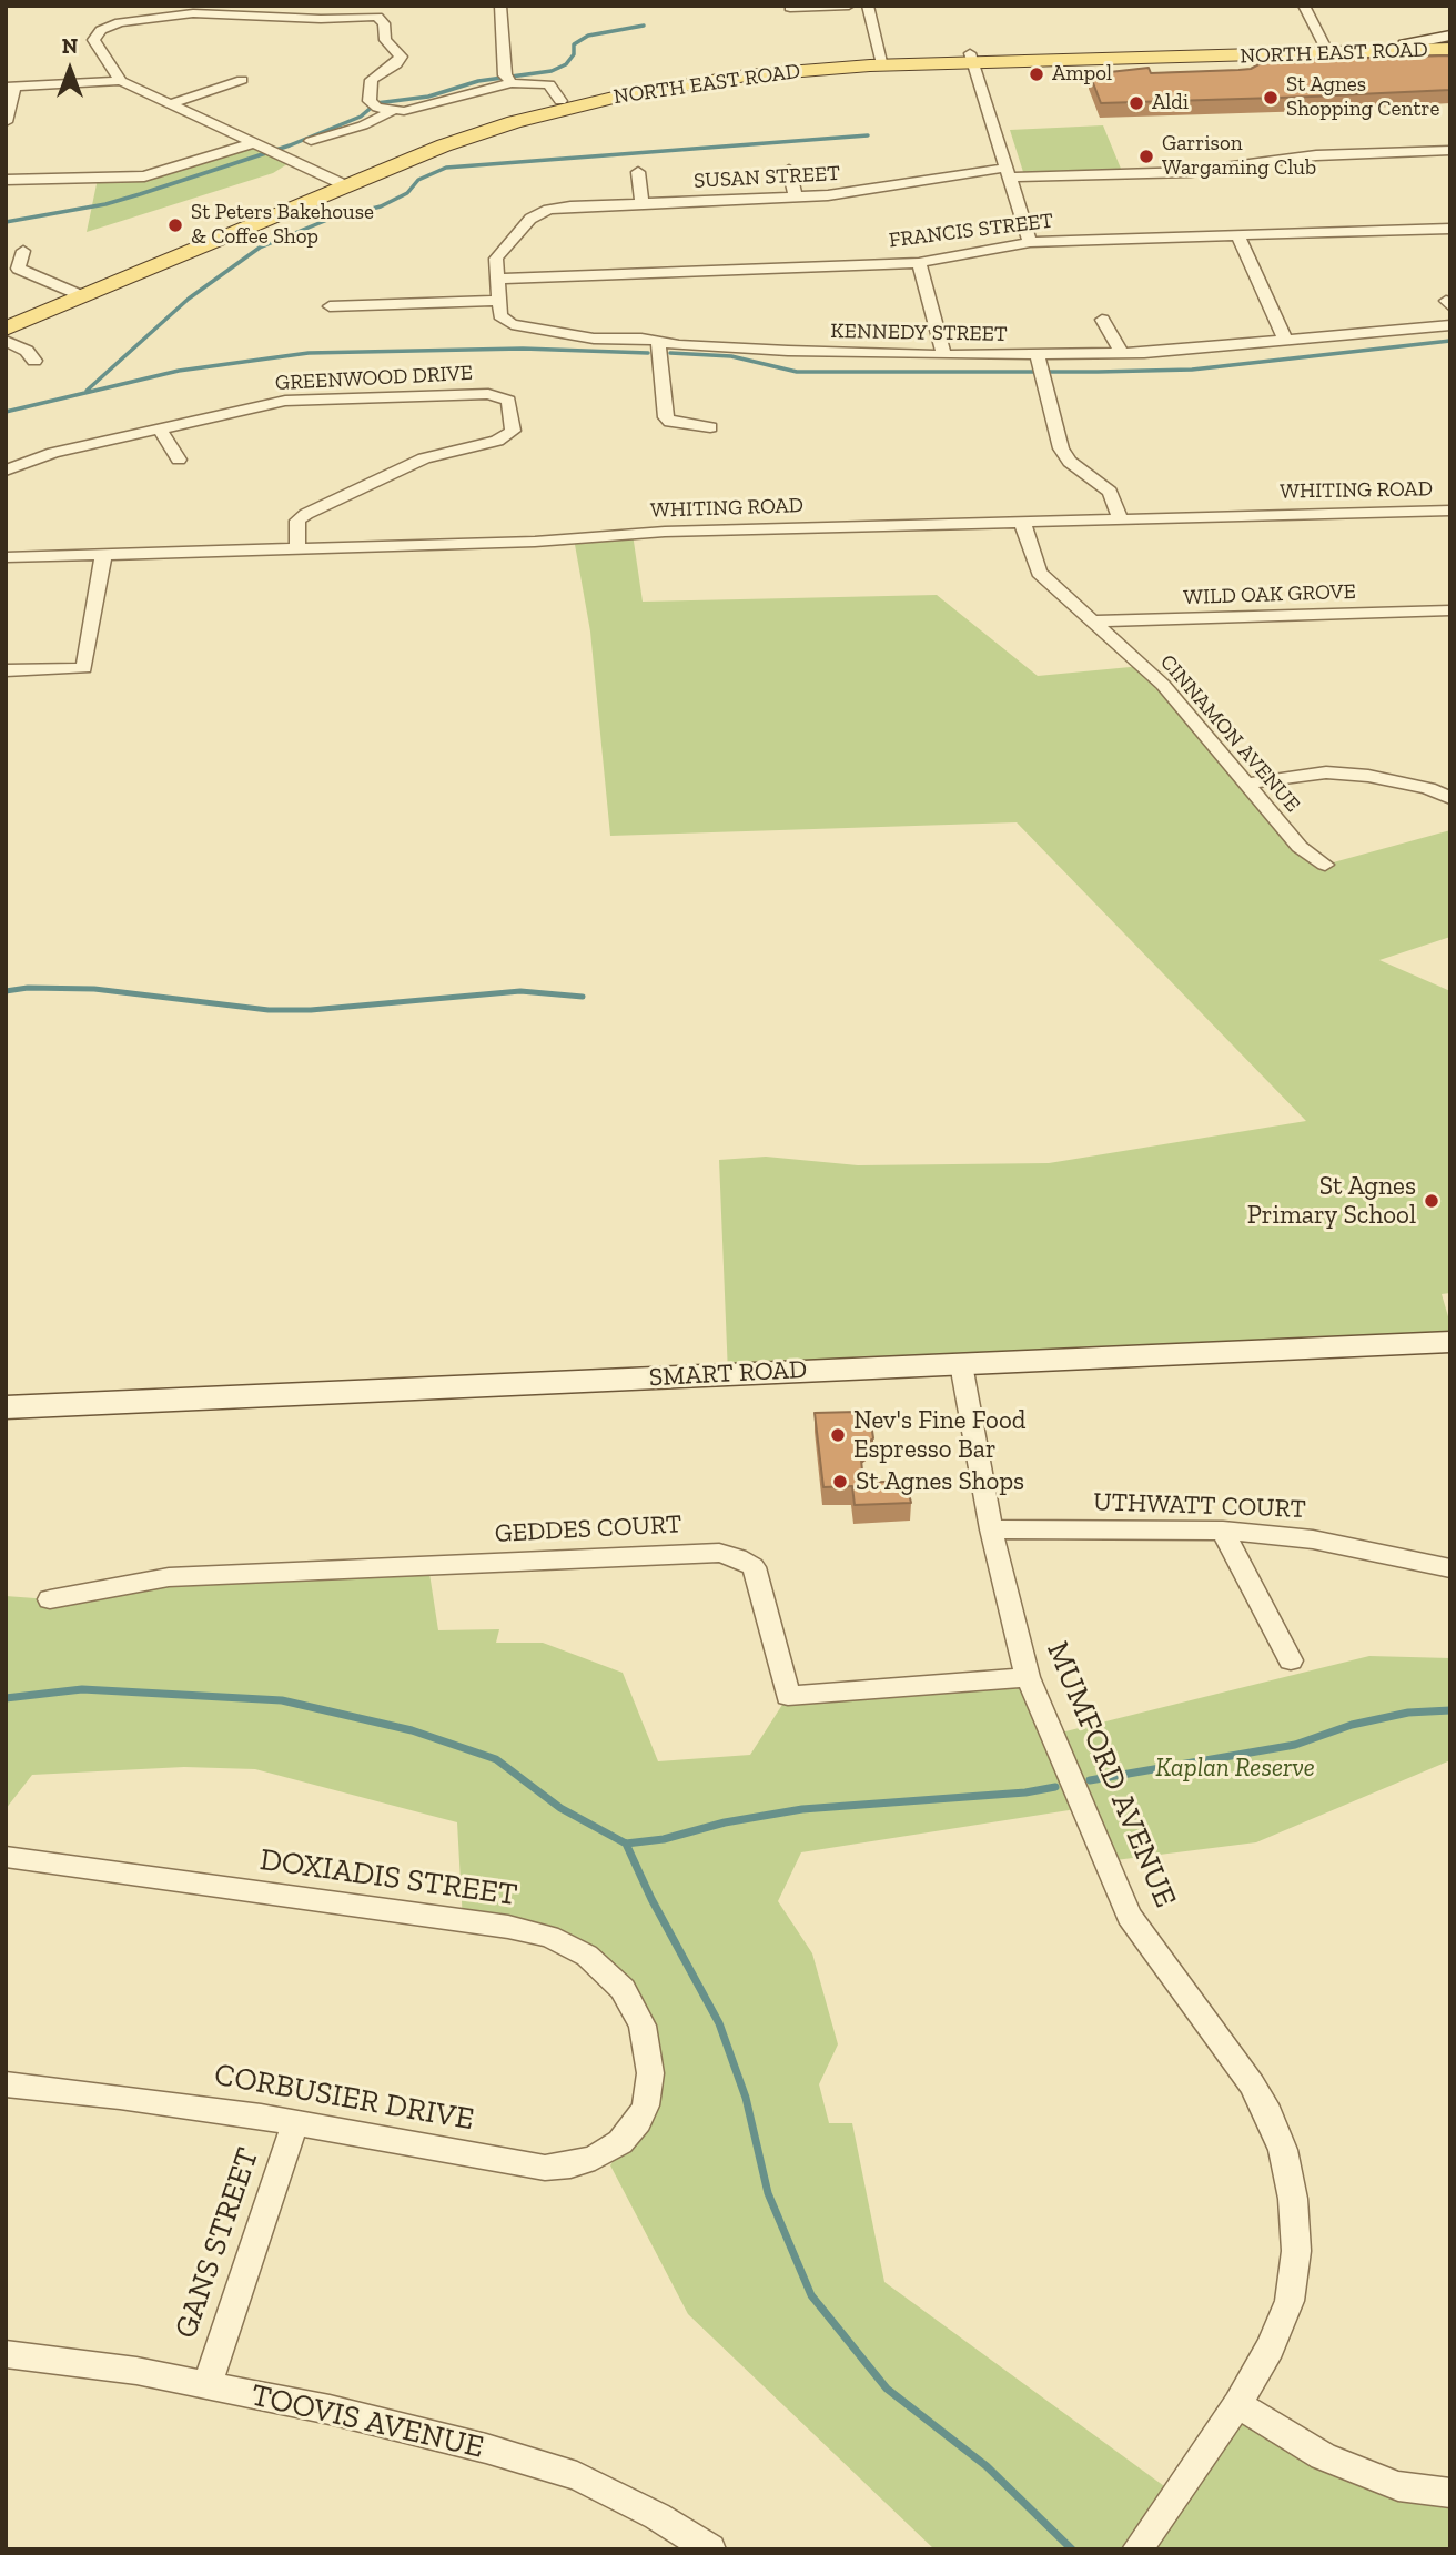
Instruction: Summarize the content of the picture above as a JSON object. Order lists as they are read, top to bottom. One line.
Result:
{"streets":{"main road":["NORTH EAST ROAD","SMART ROAD"],"street":["SUSAN STREET","FRANCIS STREET","KENNEDY STREET","GREENWOOD DRIVE","WHITING ROAD","WILD OAK GROVE","CINNAMON AVENUE","UTHWATT COURT","GEDDES COURT","MUMFORD AVENUE","DOXIADIS STREET","CORBUSIER DRIVE","GANS STREET","TOOVIS AVENUE"]},"crossings":[["SUSAN STREET","FRANCIS STREET"],["GREENWOOD DRIVE","WHITING ROAD"],["WHITING ROAD","CINNAMON AVENUE"],["WILD OAK GROVE","CINNAMON AVENUE"],["SMART ROAD","MUMFORD AVENUE"],["UTHWATT COURT","MUMFORD AVENUE"],["GEDDES COURT","MUMFORD AVENUE"],["DOXIADIS STREET","CORBUSIER DRIVE"],["CORBUSIER DRIVE","GANS STREET"],["GANS STREET","TOOVIS AVENUE"]],"parks":["Kaplan Reserve"],"places":["Ampol","St Agnes Shopping Centre","Aldi","Garrison Wargaming Club","St Peters Bakehouse & Coffee Shop","St Agnes Primary School","Nev's Fine Food Espresso Bar","St Agnes Shops"],"north":"top"}
